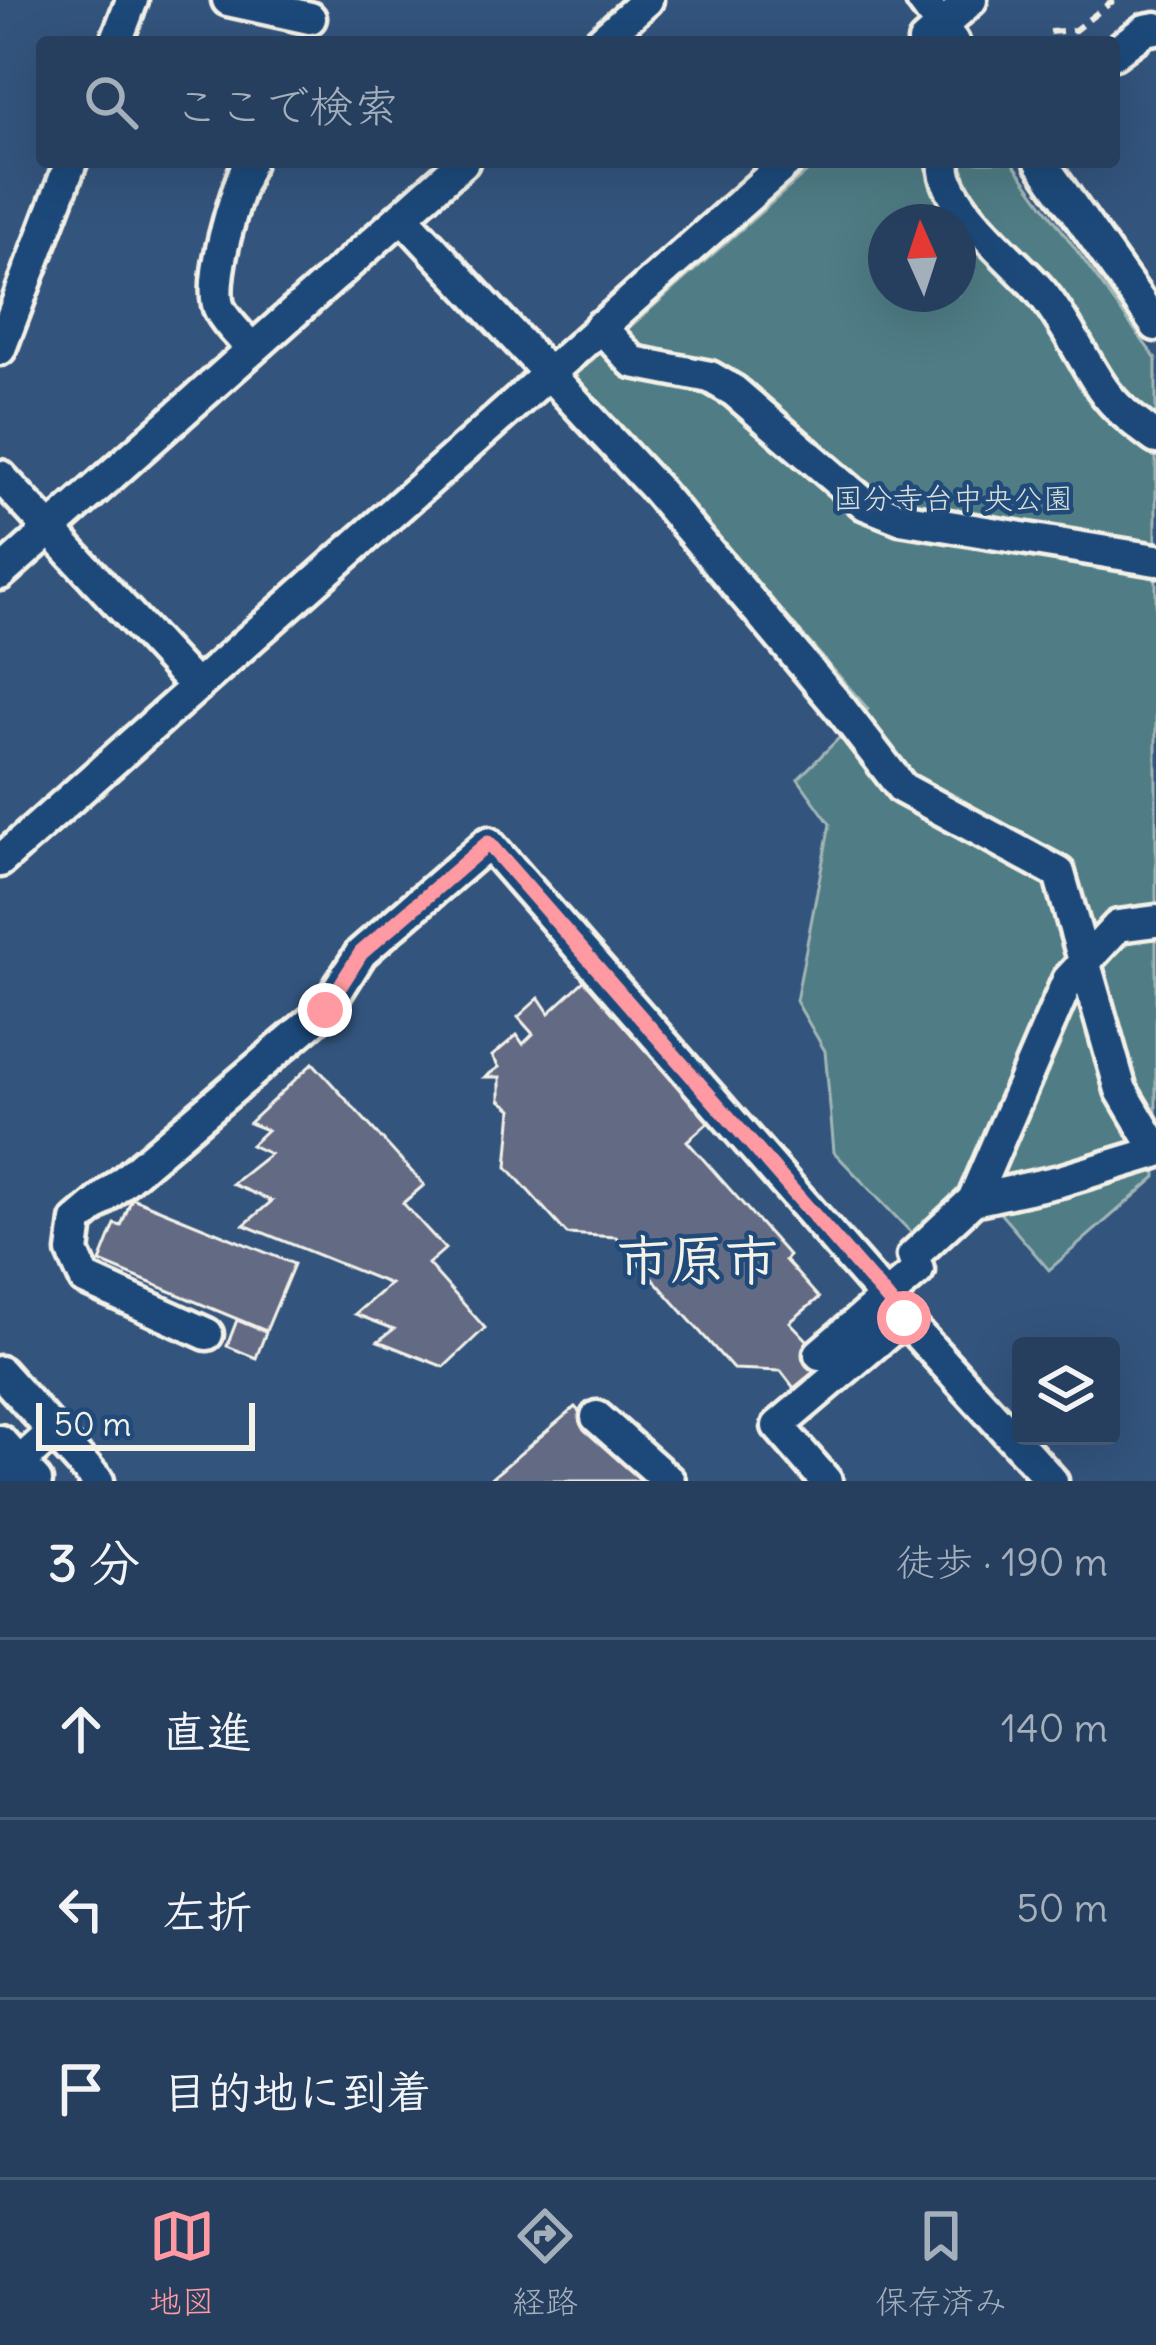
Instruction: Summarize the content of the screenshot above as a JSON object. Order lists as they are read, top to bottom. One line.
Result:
{"districts":["市原市"],"parks":["国分寺台中央公園"],"scale_bar":"50 m","north":"top","page":{"search":"ここで検索","scale":"50 m","heading":["3 分","徒歩 · 190 m"],"list":[["直進","140 m"],["左折","50 m"],"目的地に到着"],"nav":["地図","経路","保存済み"]}}
